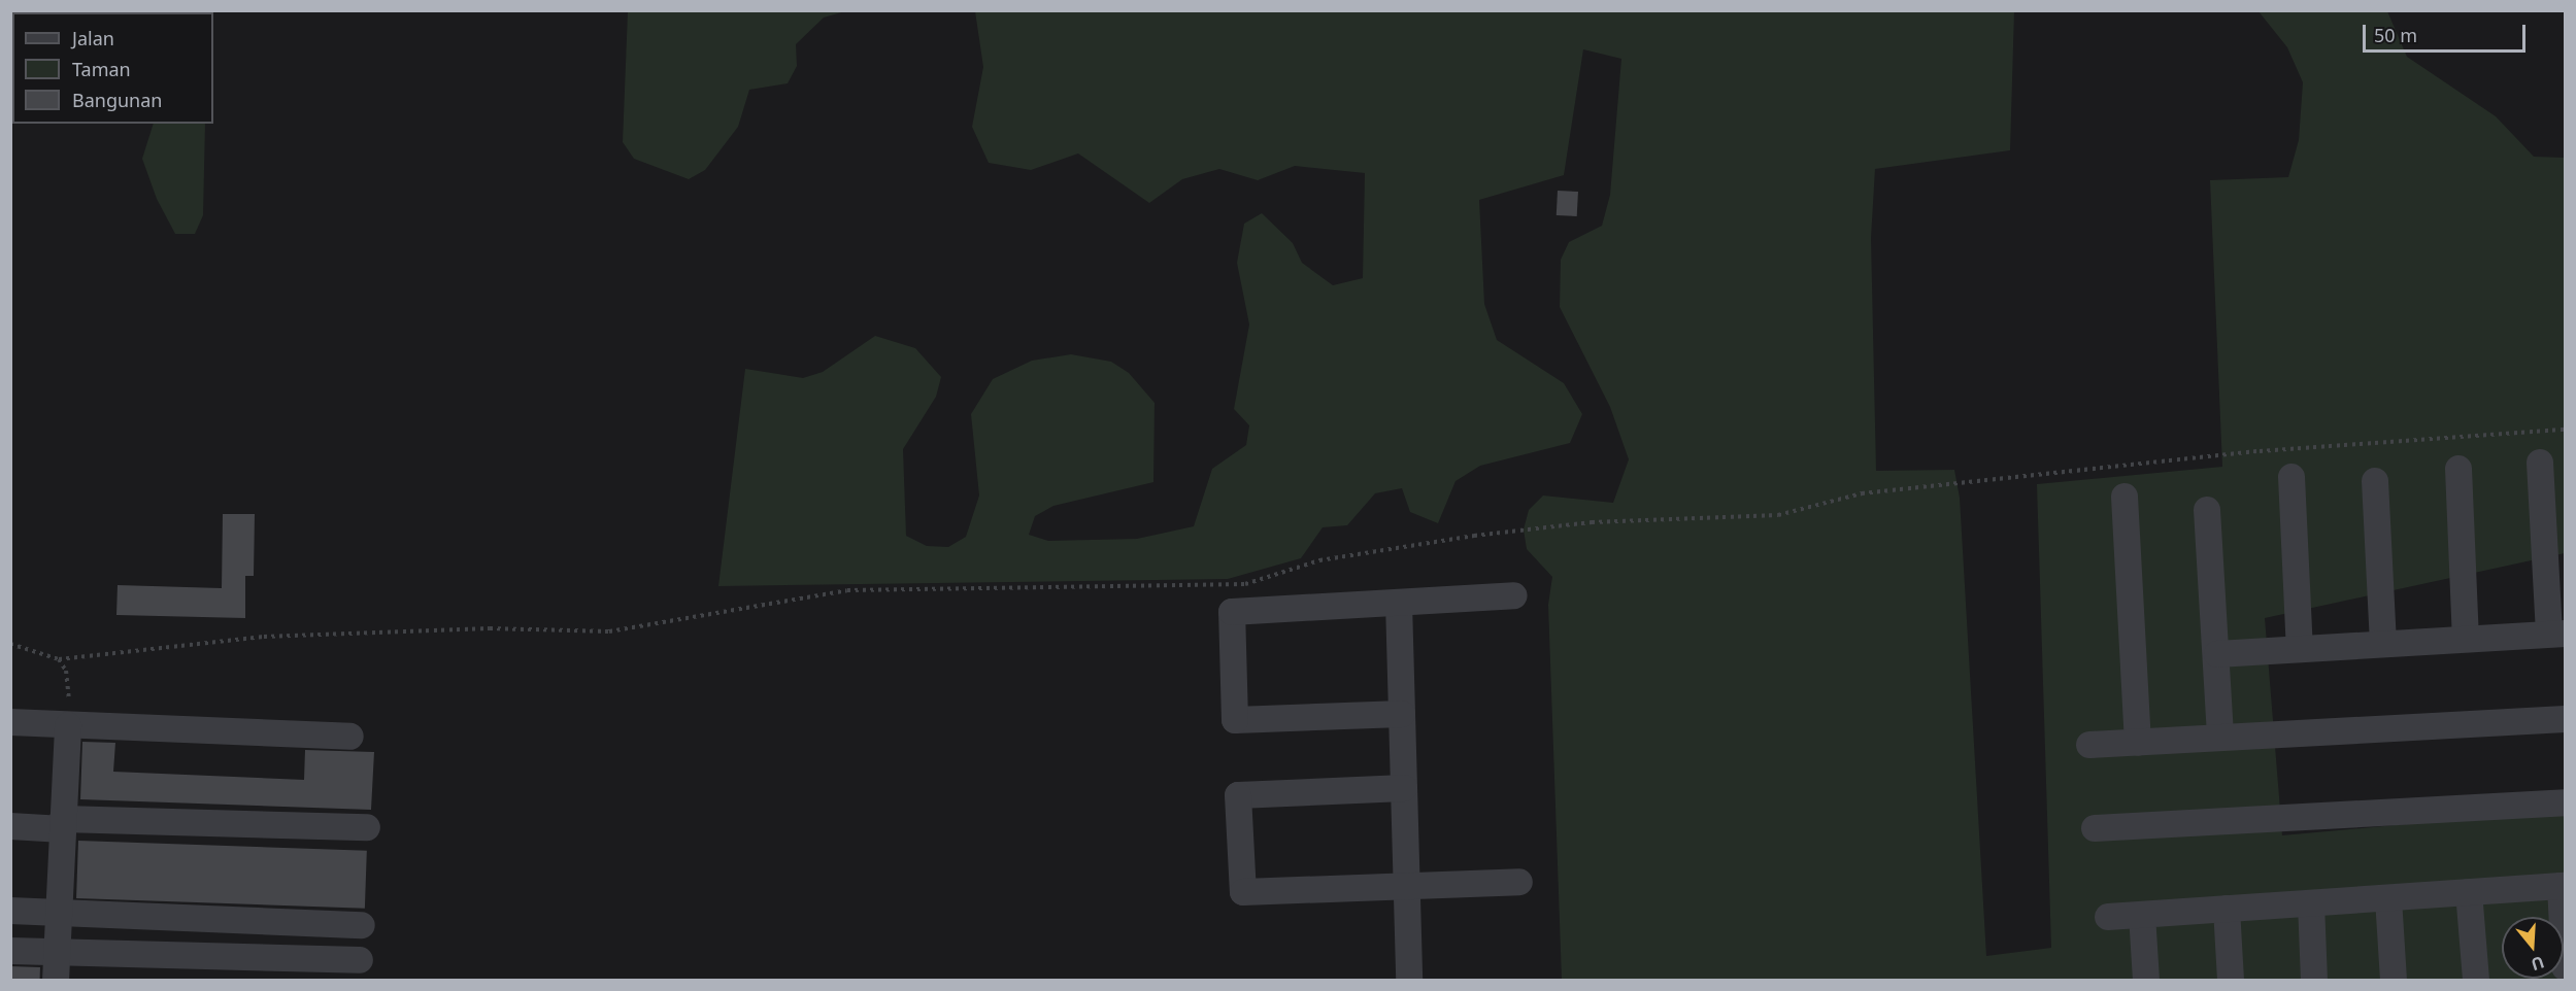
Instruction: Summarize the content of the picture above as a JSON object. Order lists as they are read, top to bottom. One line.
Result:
{"legend":["Jalan","Taman","Bangunan"],"scale_bar":"50 m","north":"bottom"}
